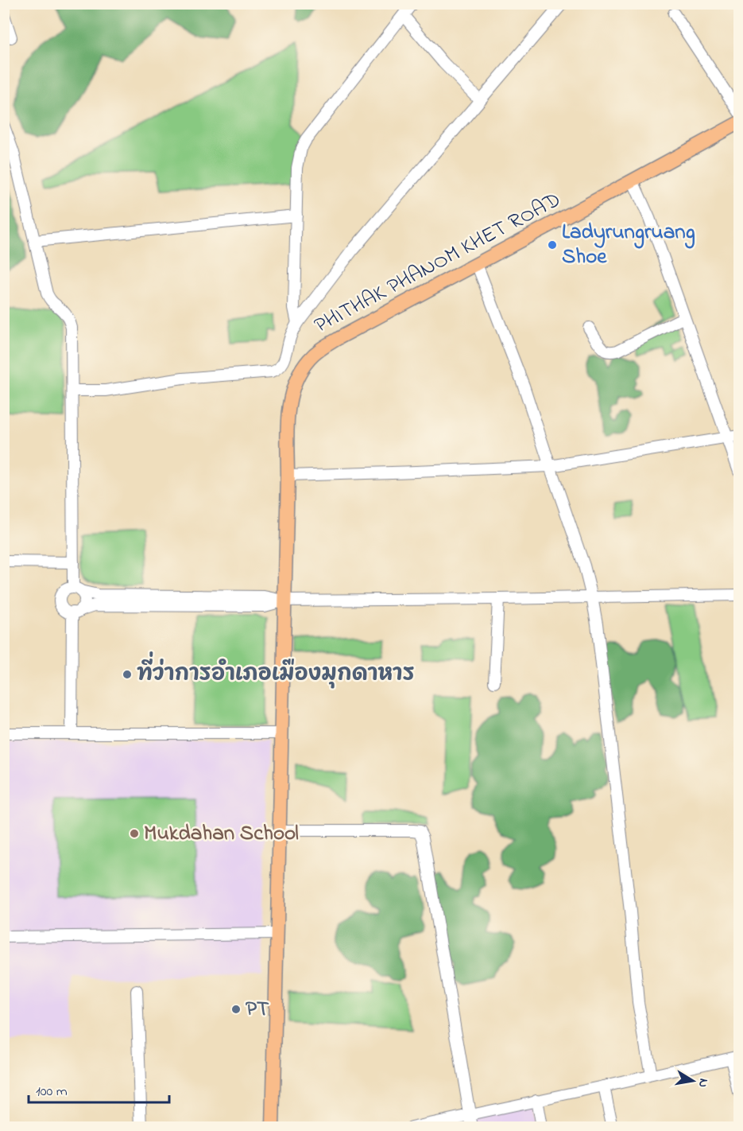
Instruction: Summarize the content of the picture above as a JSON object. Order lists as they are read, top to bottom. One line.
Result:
{"streets":{"main road":["PHITHAK PHANOM KHET ROAD"]},"places":["Ladyrungruang Shoe","ที่ว่าการอำเภอเมืองมุกดาหาร","Mukdahan School","PT"],"scale_bar":"100 m","north":"right"}
